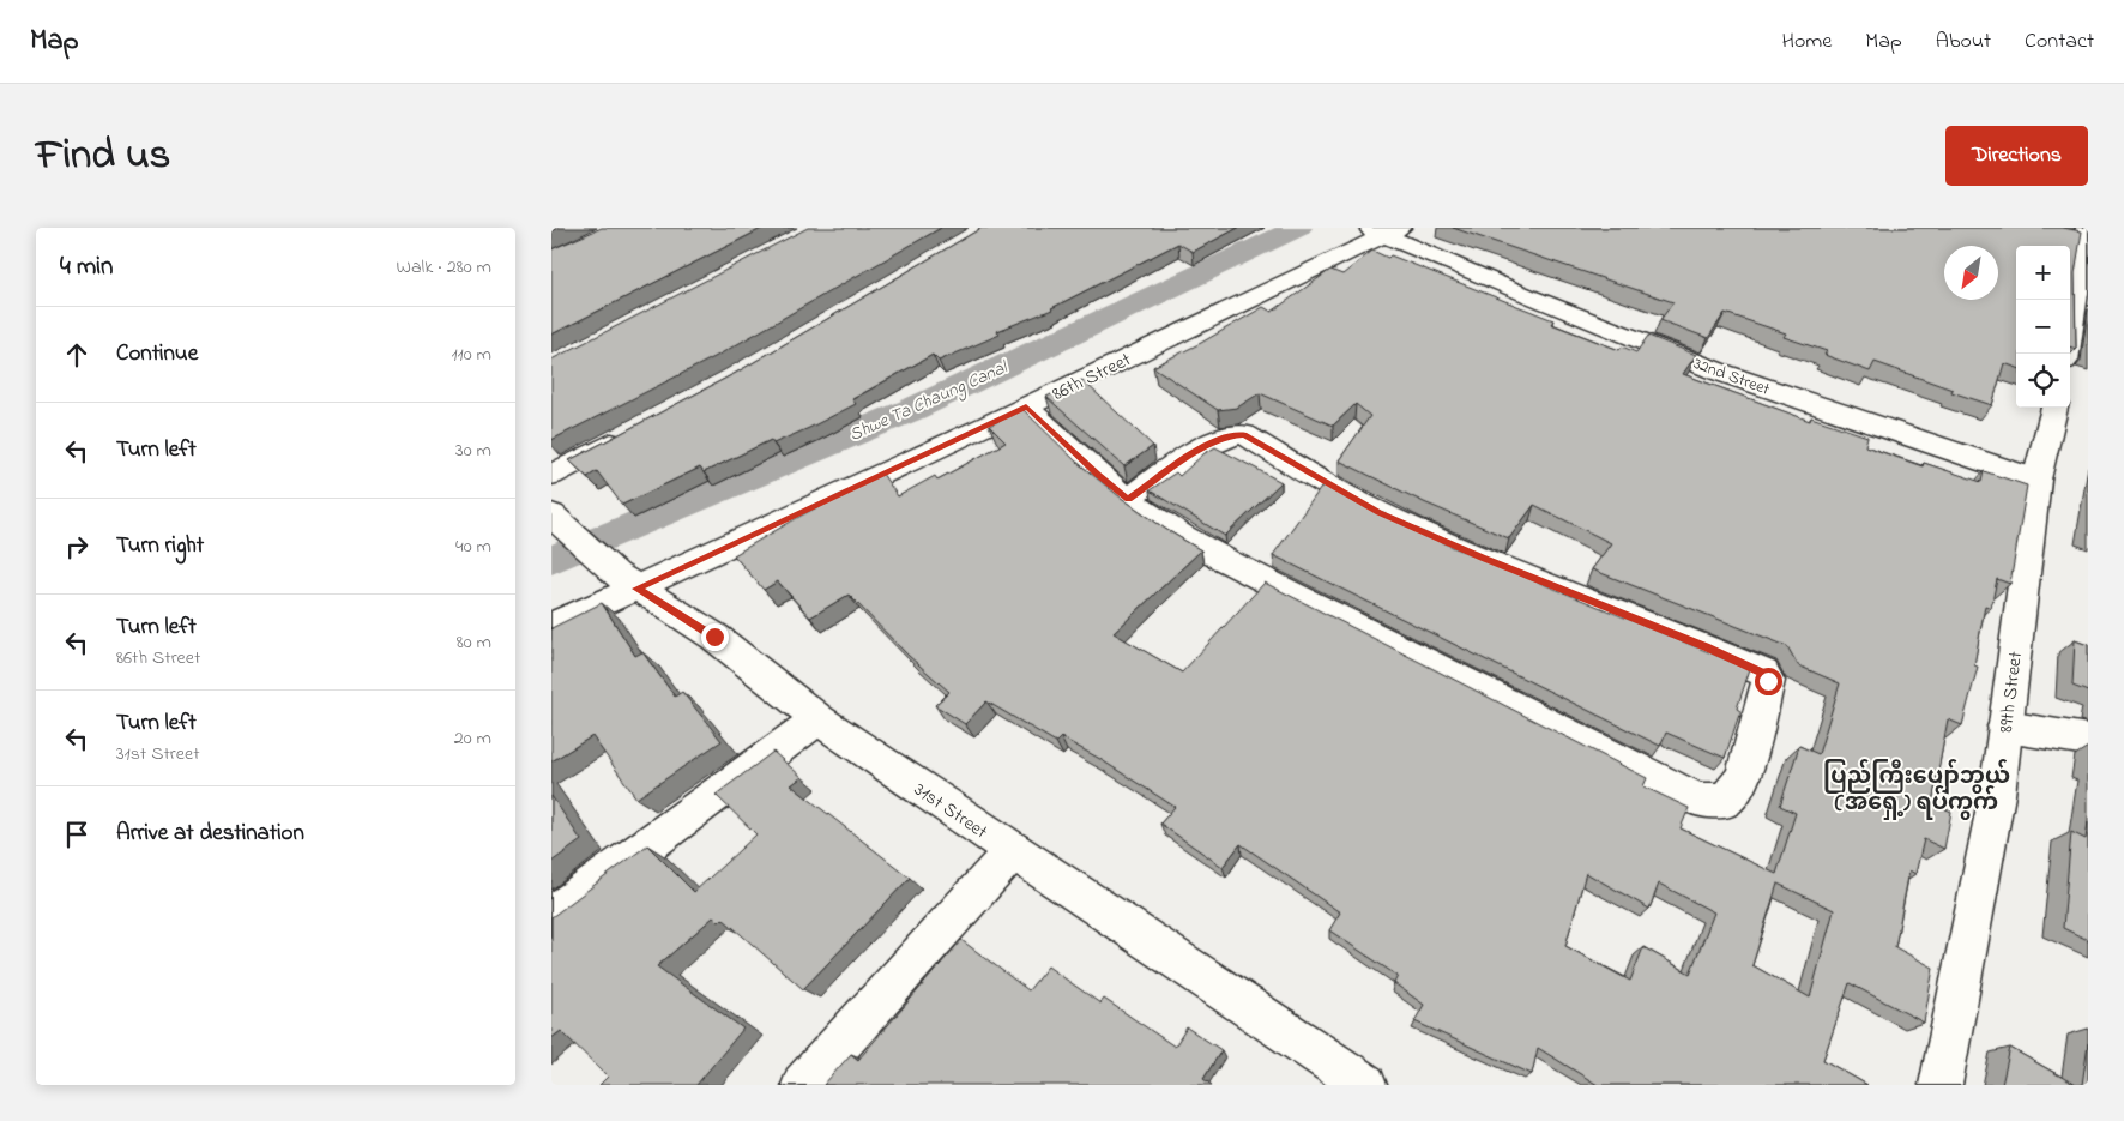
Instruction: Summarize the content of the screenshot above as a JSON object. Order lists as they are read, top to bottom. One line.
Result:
{"streets":{"street":["86th Street","32nd Street","89th Street","31st Street"]},"crossings":[["86th Street","32nd Street"],["86th Street","31st Street"],["32nd Street","89th Street"]],"districts":["ပြည်ကြီးပျော်ဘွယ် (အရှေ့) ရပ်ကွက်"],"water":["Shwe Ta Chaung Canal"],"north":"bottom left","page":{"header":"Map","nav":["Home","Map","About","Contact"],"title":"Find us","buttons":"Directions","heading":["4 min","Walk · 280 m"],"map_buttons":["+","−"],"list":[["Continue","110 m"],["Turn left","30 m"],["Turn right","40 m"],["Turn left","86th Street","80 m"],["Turn left","31st Street","20 m"],"Arrive at destination"]}}
